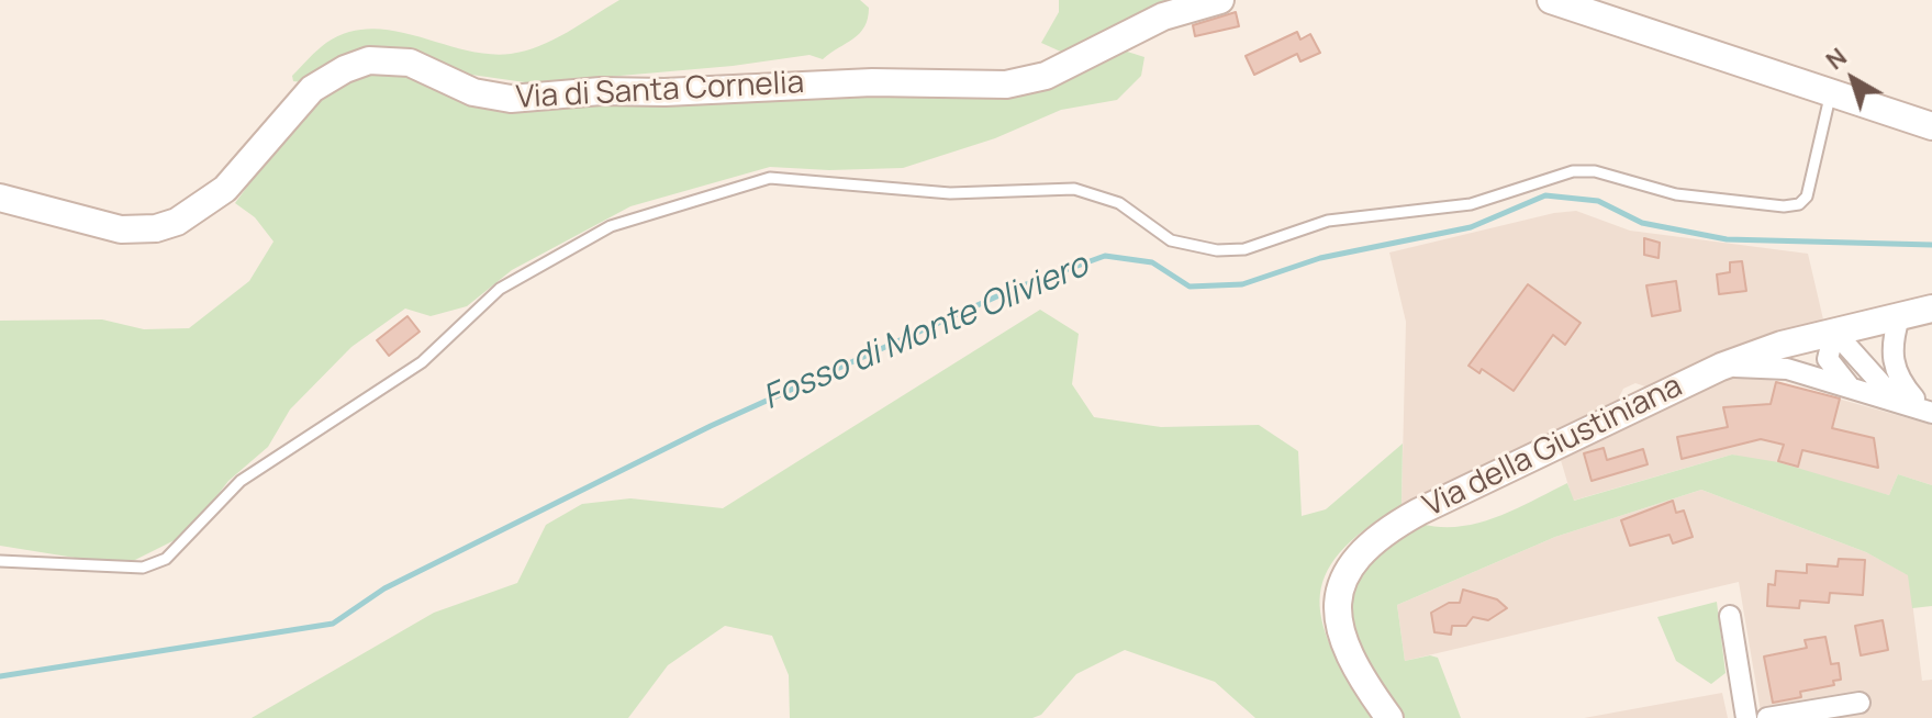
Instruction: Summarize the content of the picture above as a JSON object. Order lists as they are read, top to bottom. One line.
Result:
{"streets":{"street":["Via di Santa Cornelia","Via della Giustiniana"]},"water":["Fosso di Monte Oliviero"],"north":"top left"}
